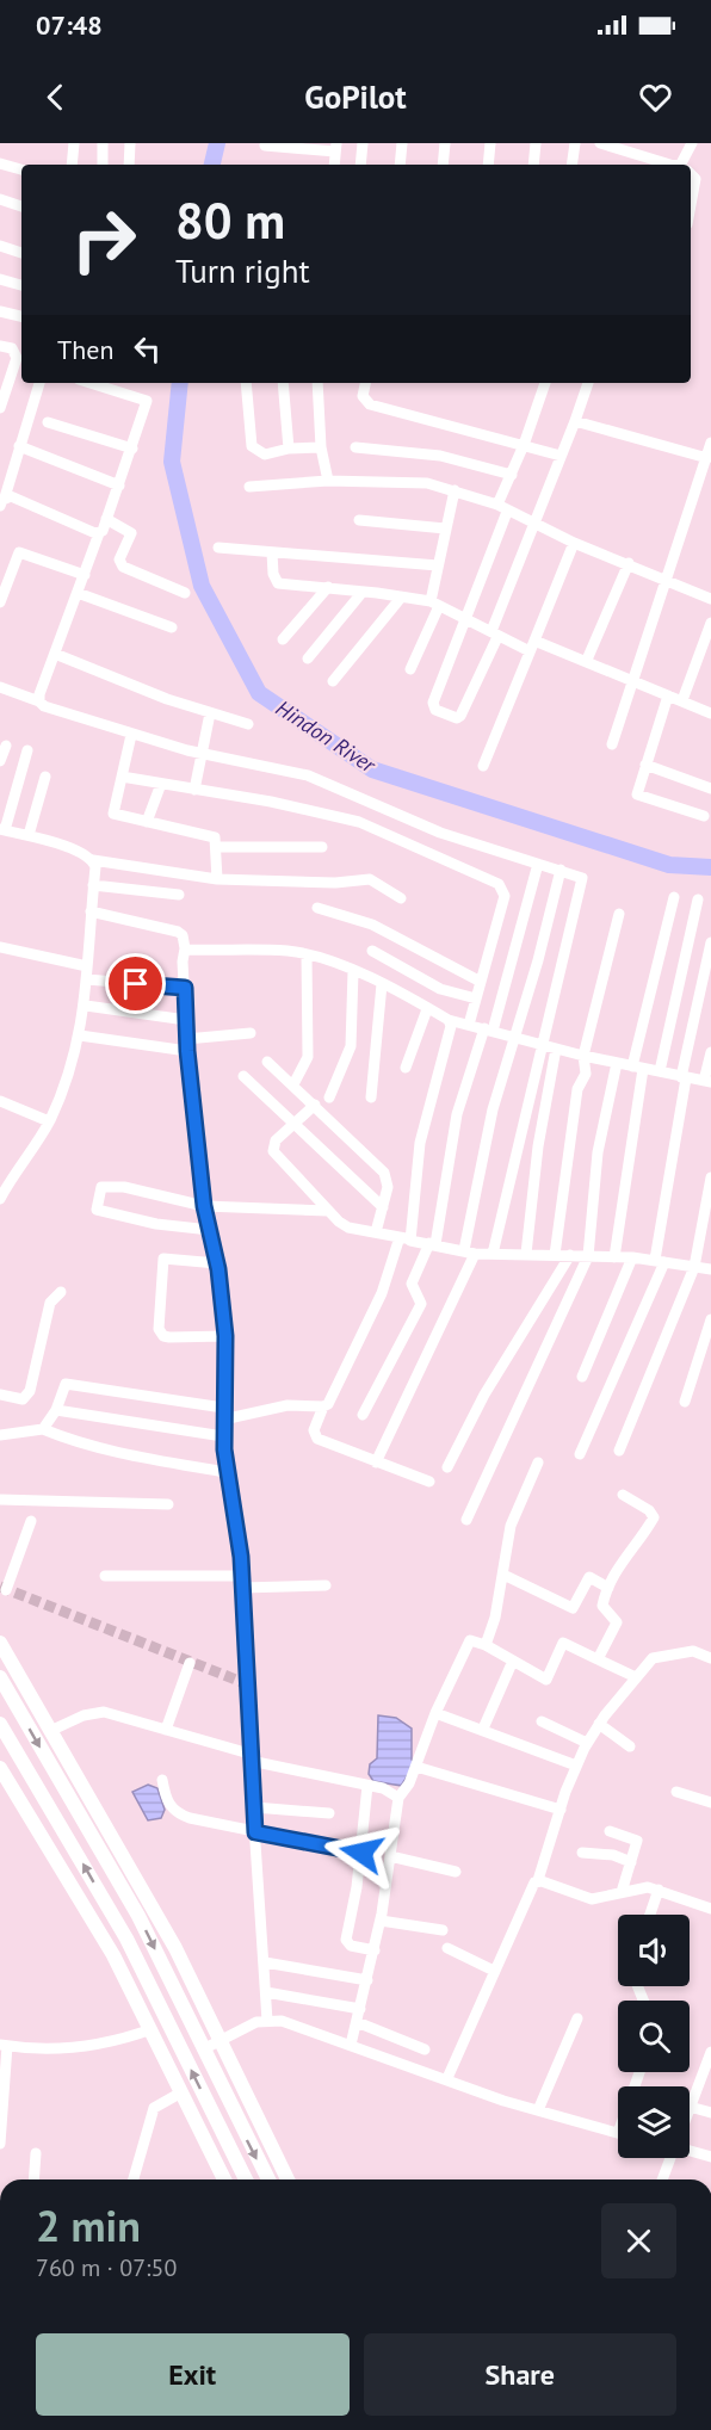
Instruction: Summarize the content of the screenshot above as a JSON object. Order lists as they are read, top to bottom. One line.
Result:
{"water":["Hindon River"],"page":{"status":"07:48","header":"GoPilot","turn":["80 m","Turn right"],"then":"Then","heading":["2 min","760 m · 07:50"],"buttons":["Exit","Share"]}}
